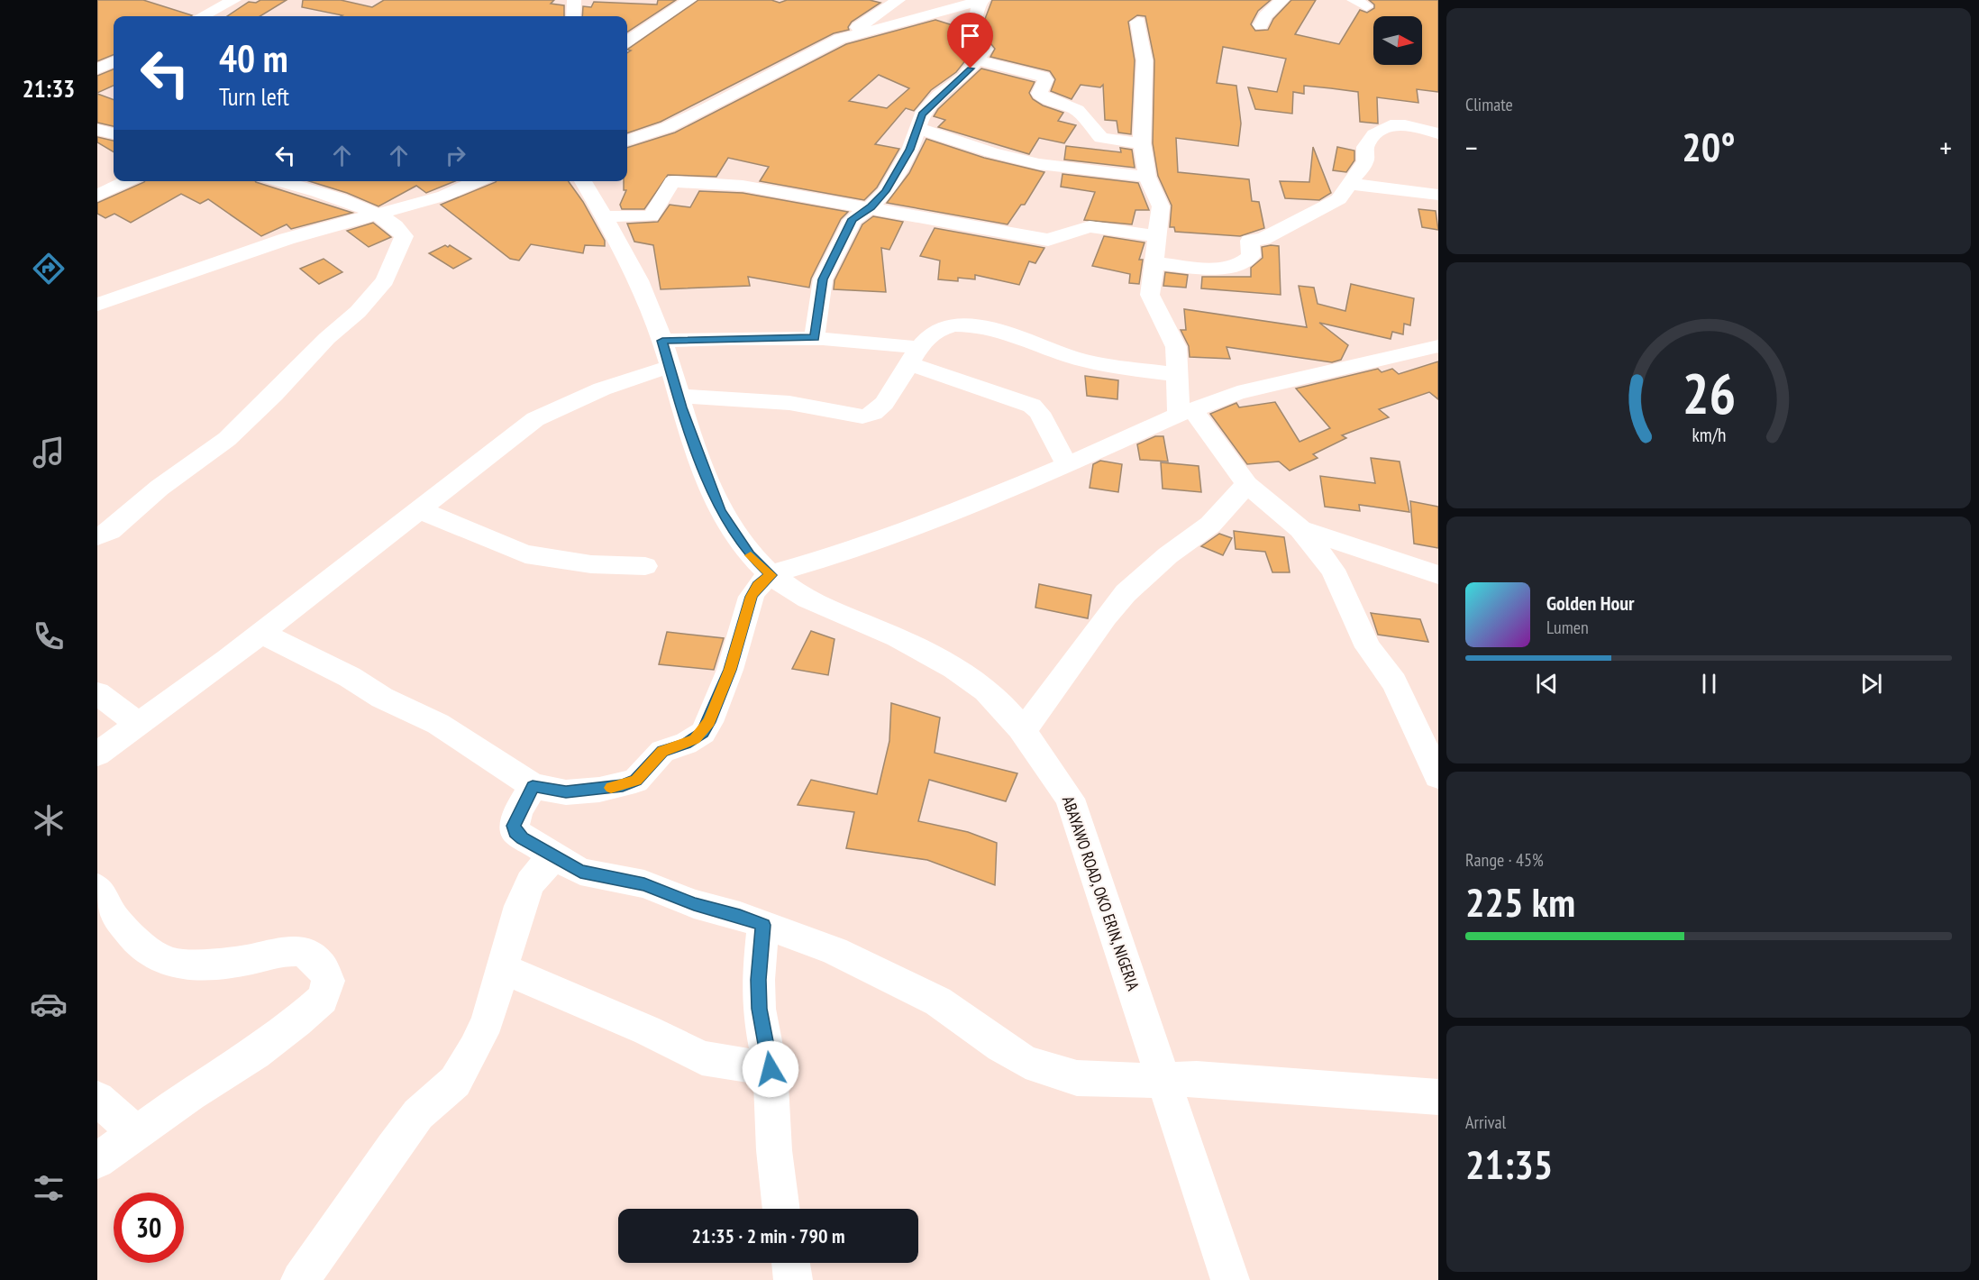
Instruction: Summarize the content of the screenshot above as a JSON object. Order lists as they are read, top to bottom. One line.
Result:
{"streets":{"street":["ABAYAWO ROAD, OKO ERIN, NIGERIA"]},"north":"right","page":{"tabs":"21:33","tile":["Climate",["Range · 45%","225 km"],["Arrival","21:35"]],"turn":["40 m","Turn left"],"heat":["−","20°","+"],"song":["Golden Hour","Lumen"],"limit":"30","trip":"21:35 · 2 min · 790 m","gauge":["26","km/h"]}}
